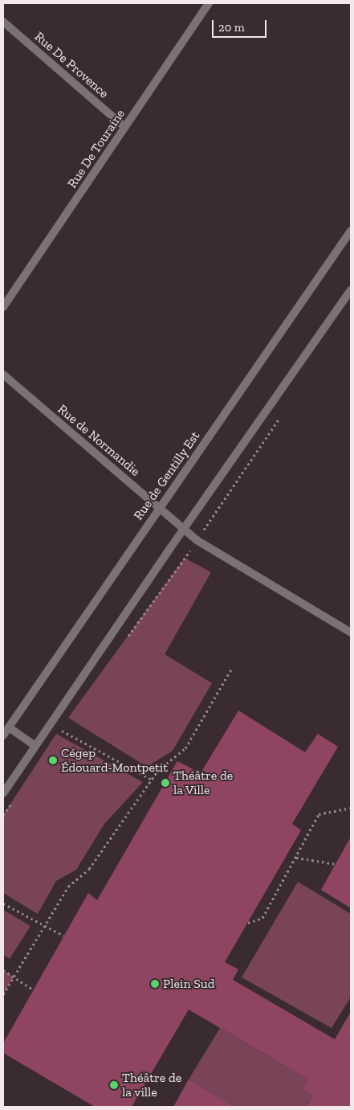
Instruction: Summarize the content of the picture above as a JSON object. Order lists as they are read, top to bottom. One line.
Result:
{"streets":{"street":["Rue De Provence","Rue De Touraine","Rue de Normandie","Rue de Gentilly Est"]},"crossings":[["Rue De Provence","Rue De Touraine"],["Rue de Normandie","Rue de Gentilly Est"]],"places":["Cégep Édouard-Montpetit","Théâtre de la Ville","Plein Sud","Théâtre de la ville"],"scale_bar":"20 m"}
